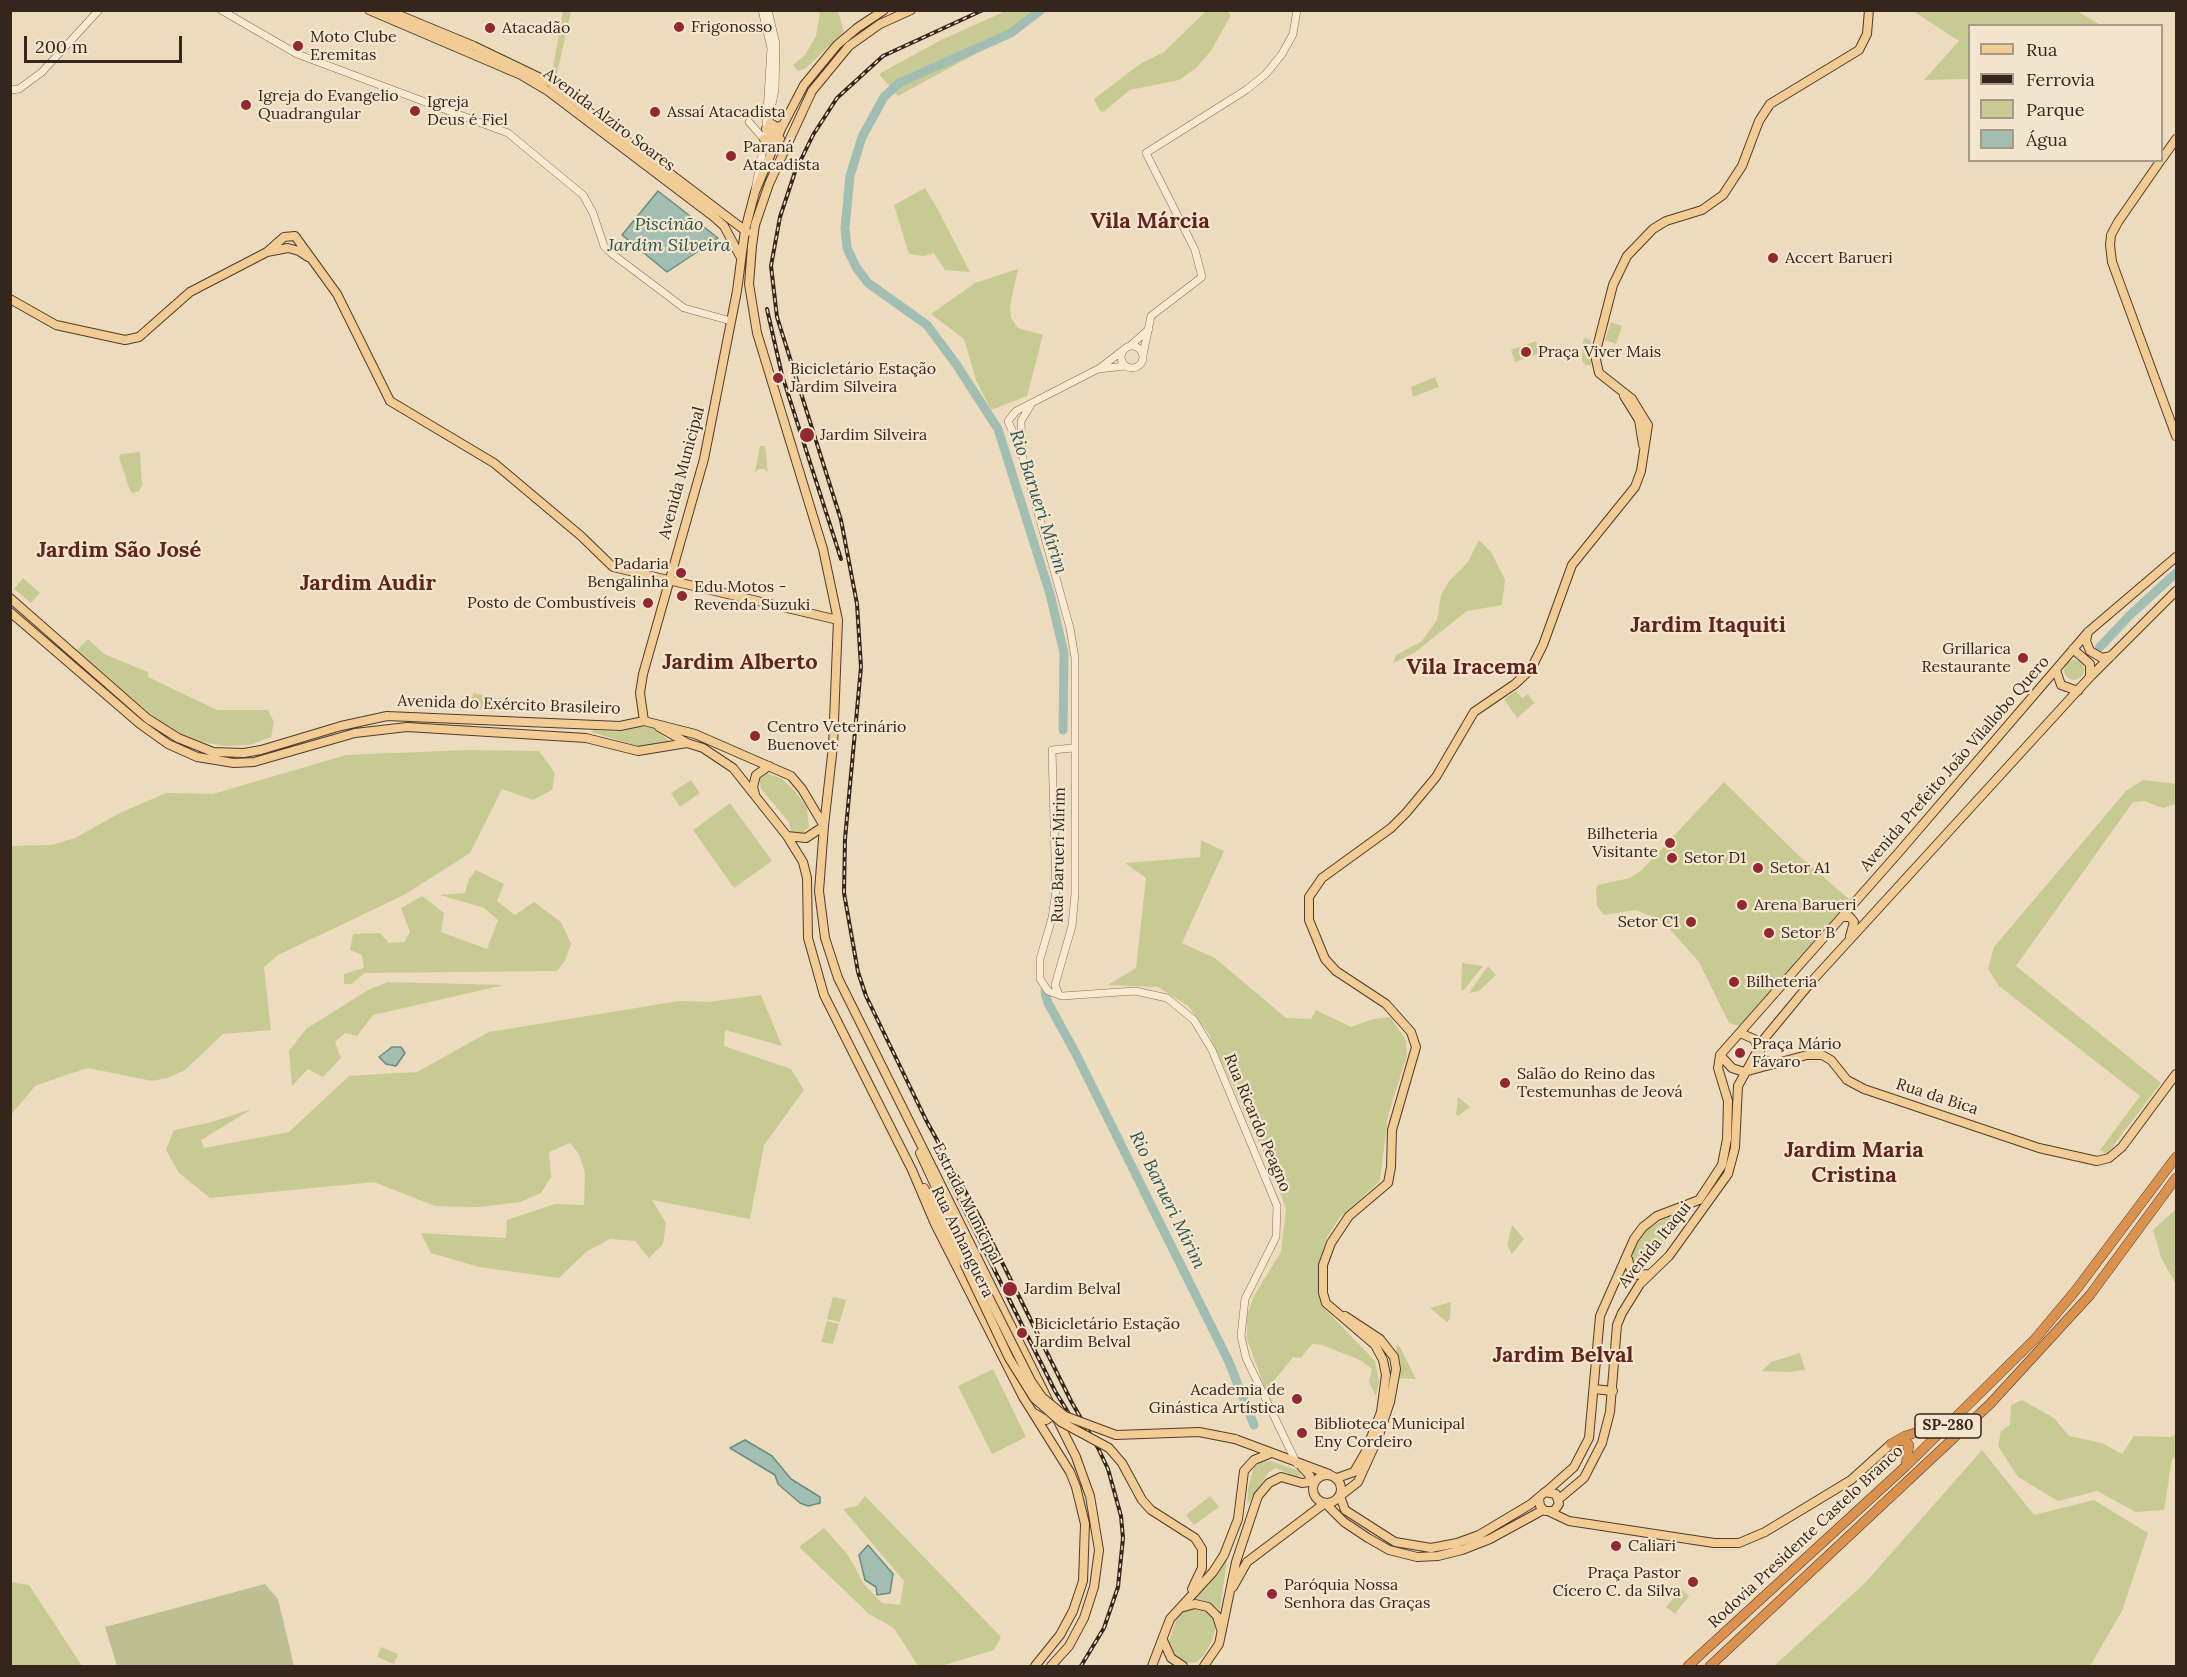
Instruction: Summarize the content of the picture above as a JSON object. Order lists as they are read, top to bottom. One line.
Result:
{"streets":{"highway":["SP-280","Rodovia Presidente Castelo Branco"],"main road":["Avenida Alziro Soares","Avenida Municipal","Avenida do Exército Brasileiro","Avenida Prefeito João Vilallobo Quero","Rua da Bica","Estrada Municipal","Rua Anhanguera","Avenida Itaqui"],"street":["Rua Barueri Mirim","Rua Ricardo Peagno"]},"crossings":[["Avenida Alziro Soares","Avenida Municipal"],["Avenida Alziro Soares","Estrada Municipal"],["Avenida Municipal","Avenida do Exército Brasileiro"],["Avenida Prefeito João Vilallobo Quero","Avenida Itaqui"],["Rua Barueri Mirim","Rua Ricardo Peagno"],["Rua da Bica","Avenida Itaqui"]],"districts":["Vila Márcia","Jardim São José","Jardim Audir","Jardim Itaquiti","Jardim Alberto","Vila Iracema","Jardim Maria Cristina","Jardim Belval"],"water":["Piscinão Jardim Silveira","Rio Barueri Mirim"],"places":["Frigonosso","Atacadão","Moto Clube Eremitas","Igreja do Evangelio Quadrangular","Igreja Deus é Fiel","Assaí Atacadista","Paraná Atacadista","Accert Barueri","Praça Viver Mais","Bicicletário Estação Jardim Silveira","Jardim Silveira","Padaria Bengalinha","Edu Motos - Revenda Suzuki","Posto de Combustíveis","Grillarica Restaurante","Centro Veterinário Buenovet","Bilheteria Visitante","Setor D1","Setor A1","Arena Barueri","Setor C1","Setor B","Bilheteria","Praça Mário Fávaro","Salão do Reino das Testemunhas de Jeová","Jardim Belval","Bicicletário Estação Jardim Belval","Academia de Ginástica Artística","Biblioteca Municipal Eny Cordeiro","Caliari","Praça Pastor Cícero C. da Silva","Paróquia Nossa Senhora das Graças"],"legend":["Rua","Ferrovia","Parque","Água"],"scale_bar":"200 m"}
